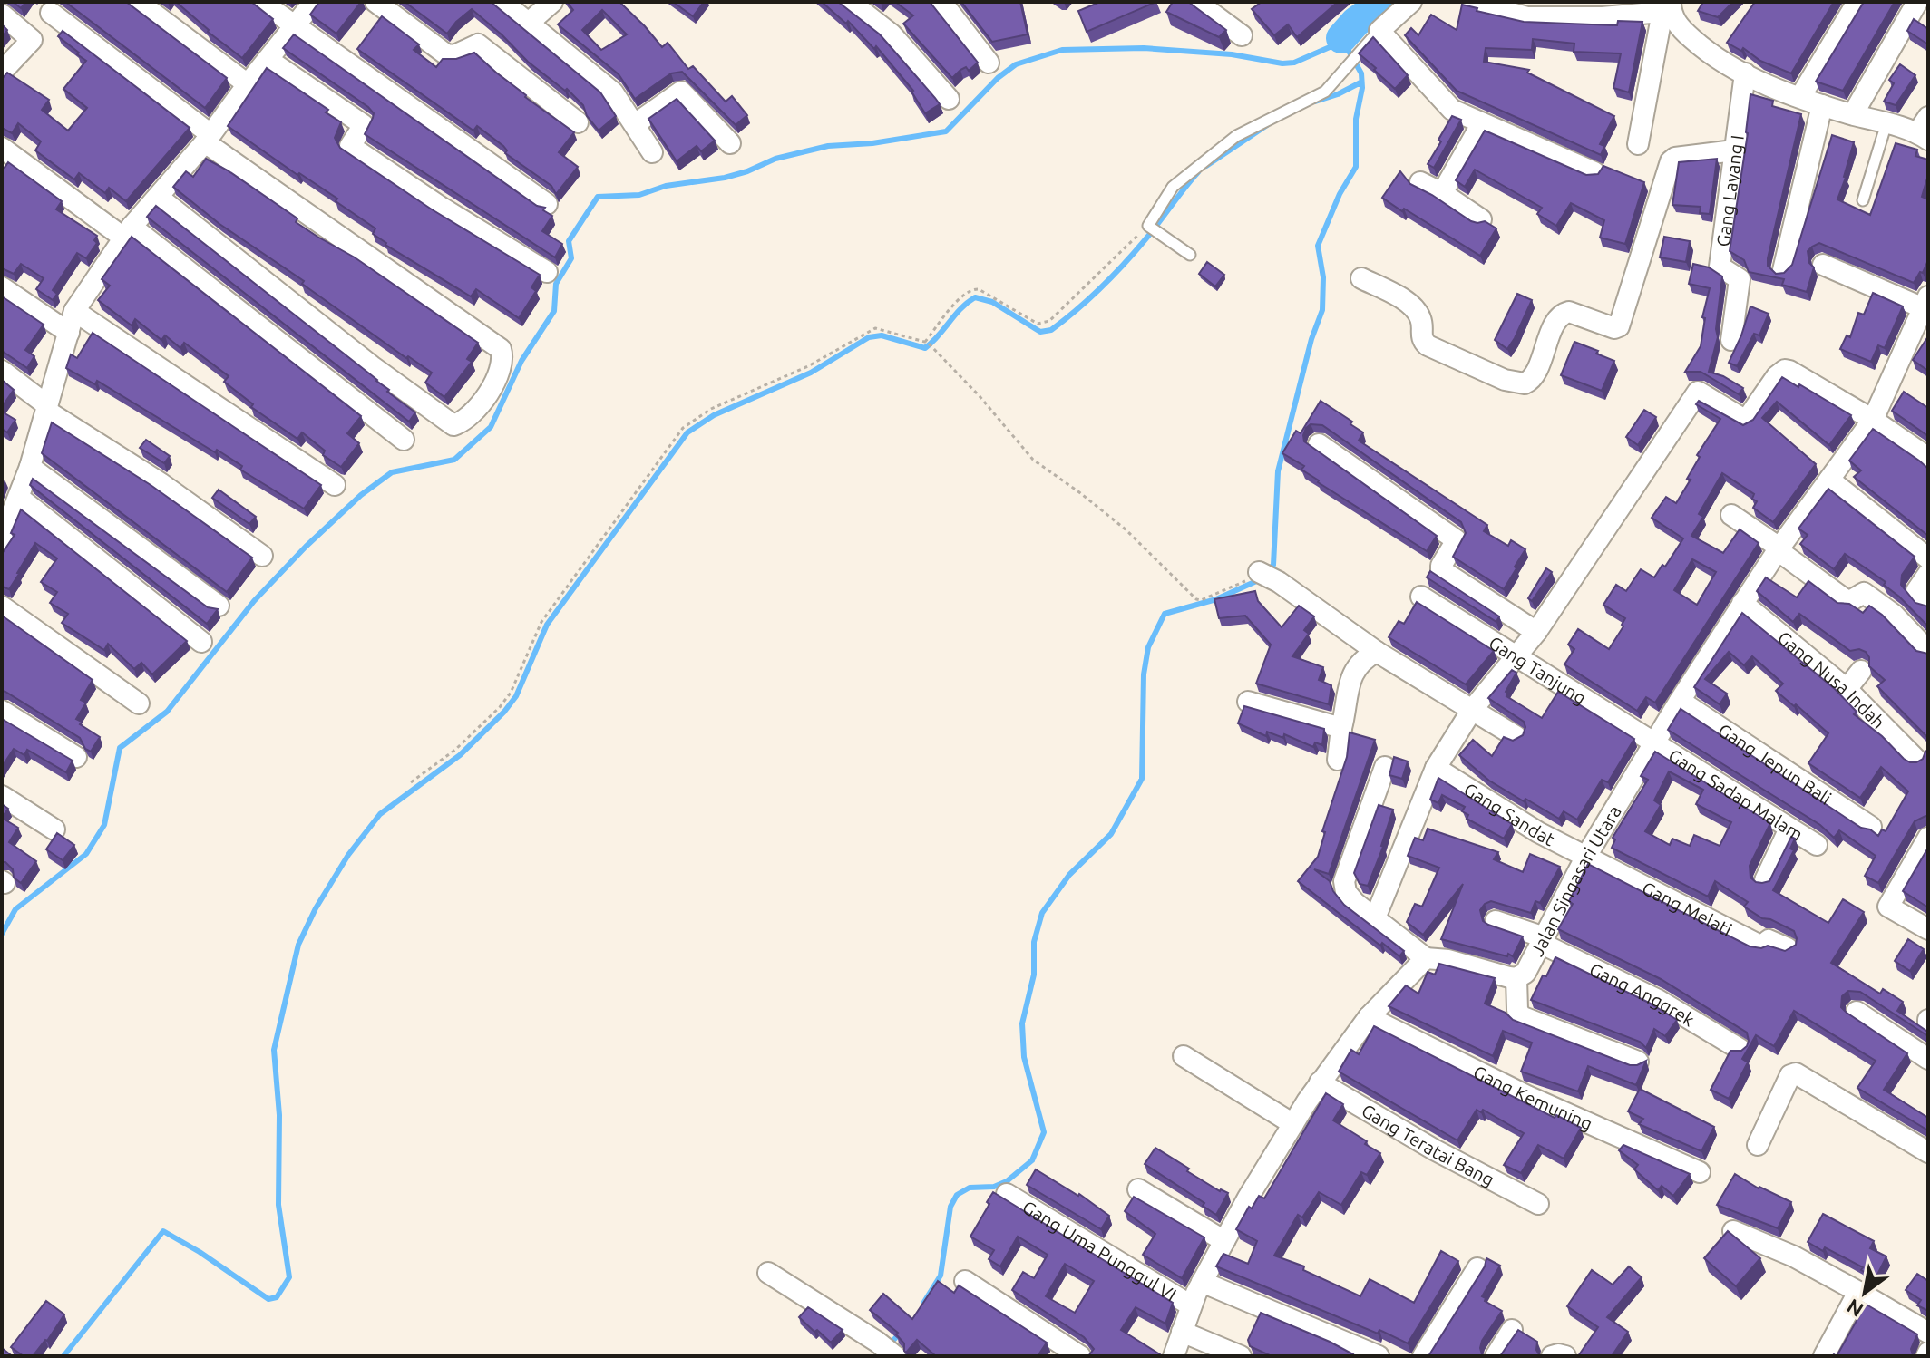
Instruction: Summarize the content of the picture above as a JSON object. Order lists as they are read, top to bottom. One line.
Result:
{"streets":{"street":["Gang Layang I","Gang Tanjung","Gang Nusa Indah","Gang Jepun Bali","Gang Sadap Malam","Gang Sandat","Jalan Singasari Utara","Gang Melati","Gang Anggrek","Gang Kemuning","Gang Teratai Bang","Gang Uma Punggul VI"]},"crossings":[["Gang Tanjung","Gang Sadap Malam"],["Gang Tanjung","Jalan Singasari Utara"],["Gang Nusa Indah","Jalan Singasari Utara"],["Gang Jepun Bali","Jalan Singasari Utara"],["Gang Sadap Malam","Jalan Singasari Utara"],["Gang Sandat","Jalan Singasari Utara"],["Gang Sandat","Gang Melati"],["Jalan Singasari Utara","Gang Melati"],["Jalan Singasari Utara","Gang Anggrek"]],"north":"bottom left"}
